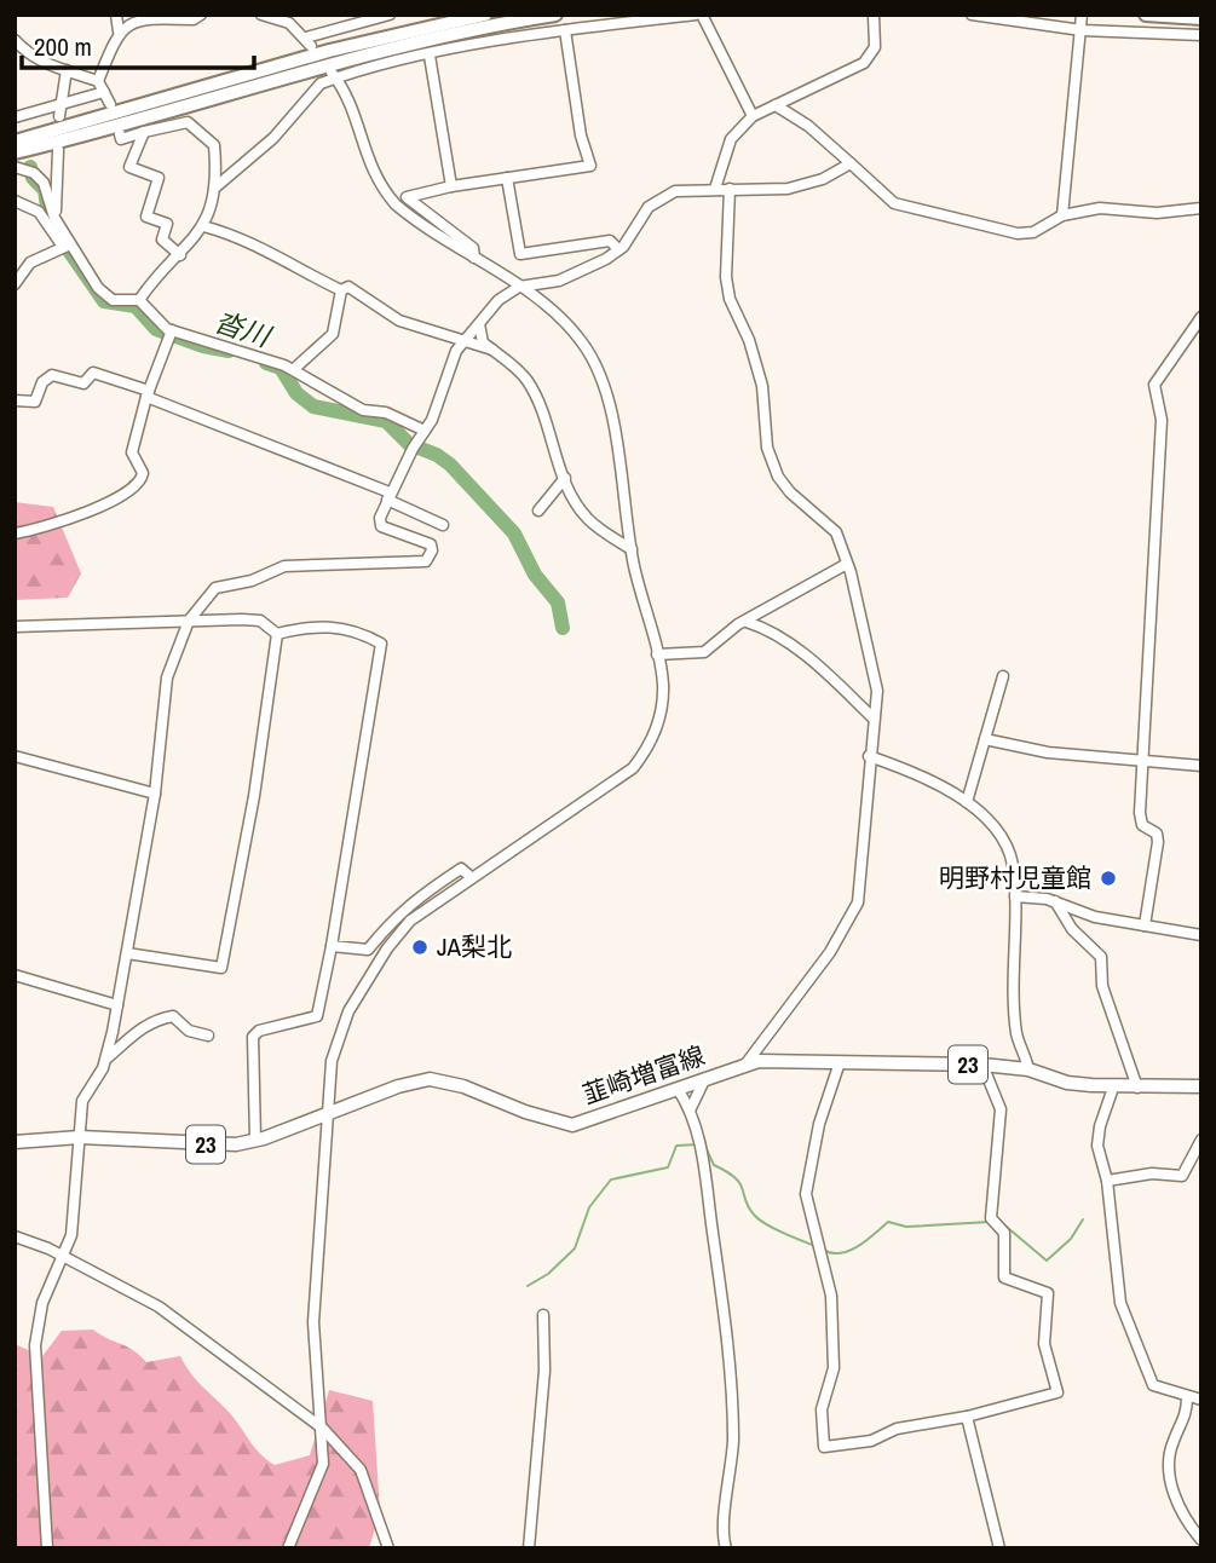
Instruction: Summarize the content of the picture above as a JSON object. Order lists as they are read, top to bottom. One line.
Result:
{"streets":{"main road":["23","韮崎増富線"]},"water":["沓川"],"places":["明野村児童館","JA梨北"],"scale_bar":"200 m"}
